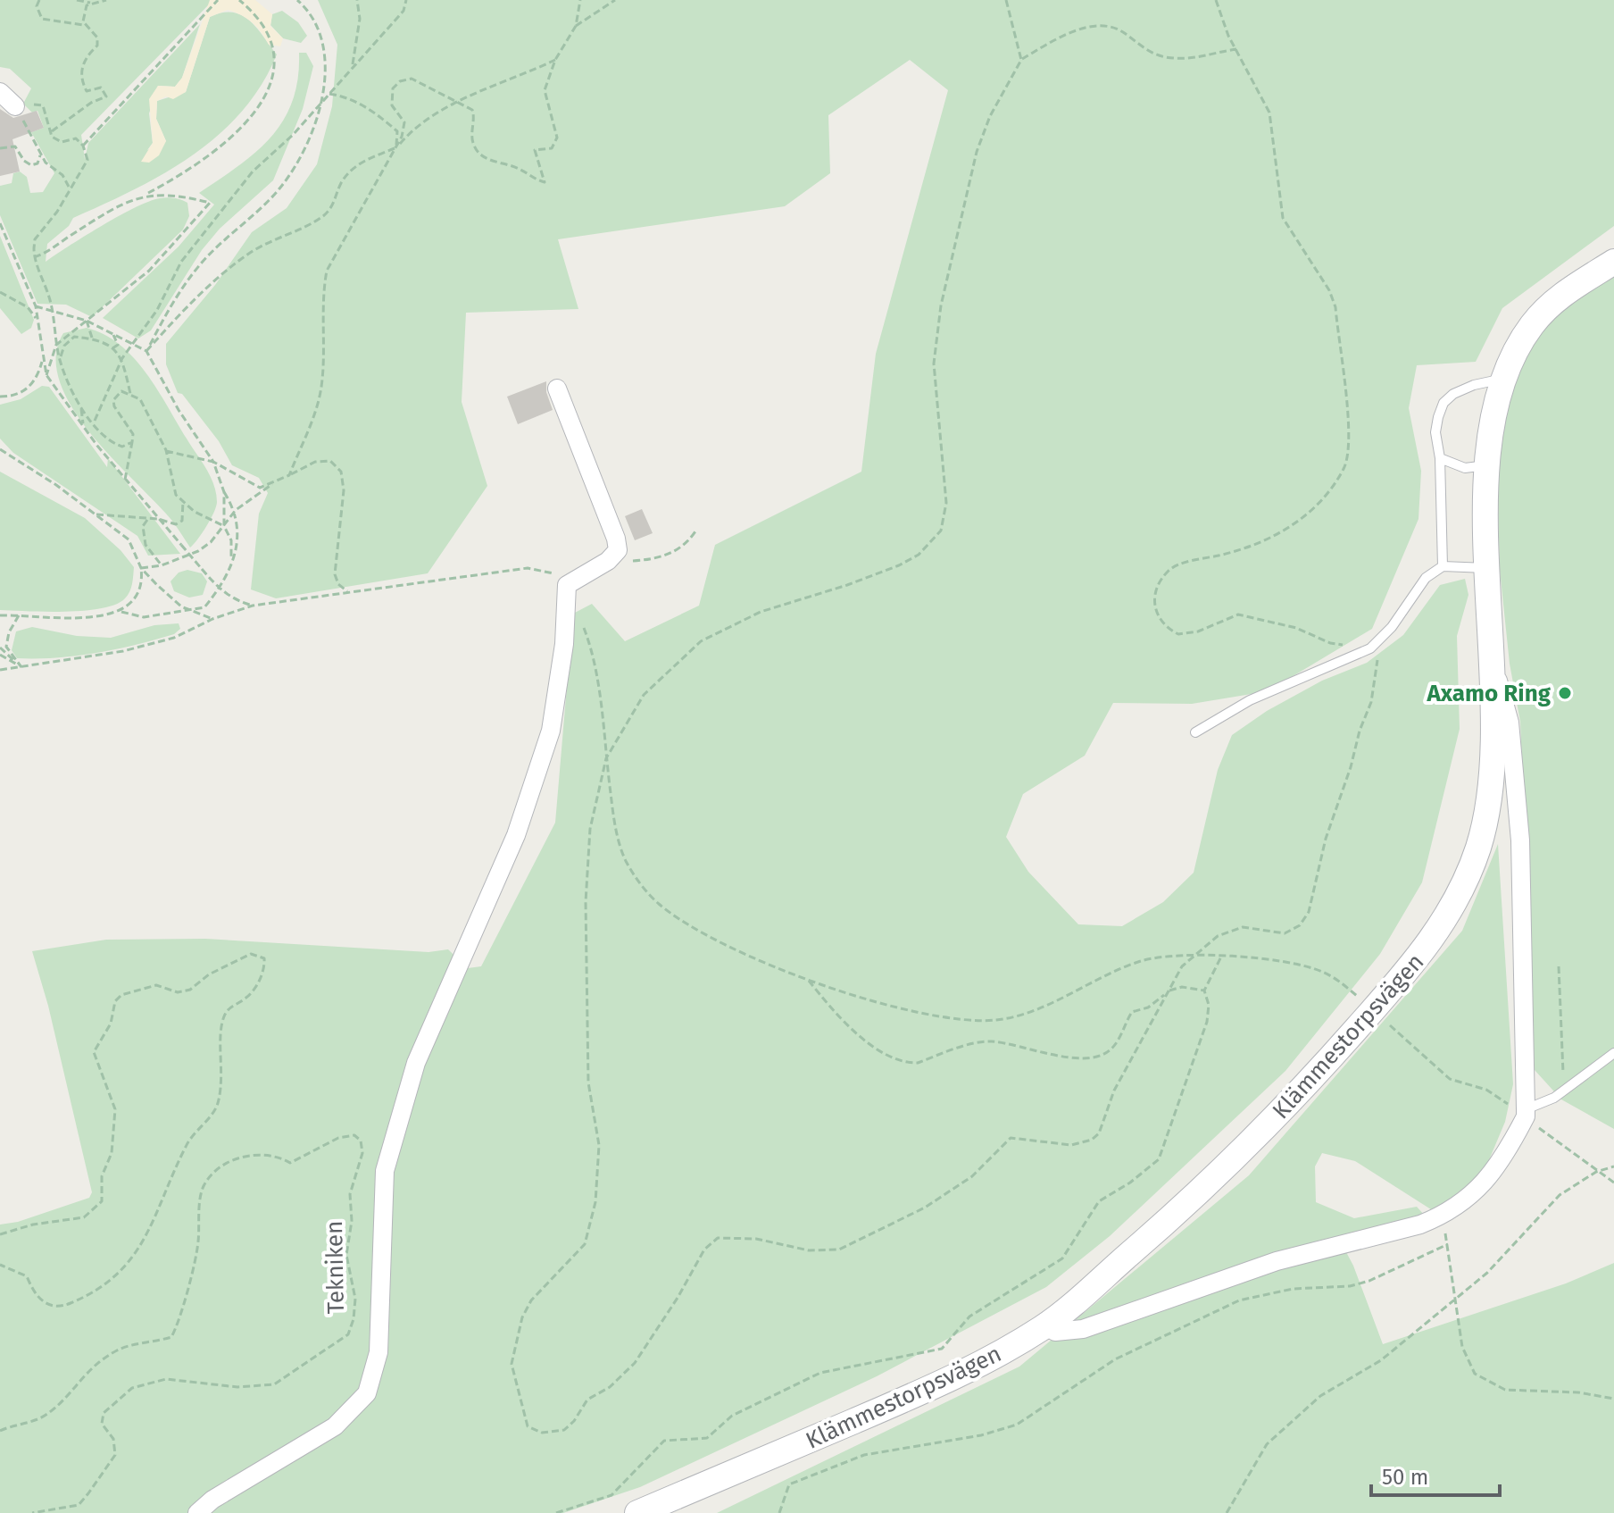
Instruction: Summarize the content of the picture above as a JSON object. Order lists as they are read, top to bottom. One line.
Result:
{"streets":{"street":["Klämmestorpsvägen"],"path":["Tekniken"]},"places":["Axamo Ring"],"scale_bar":"50 m"}
